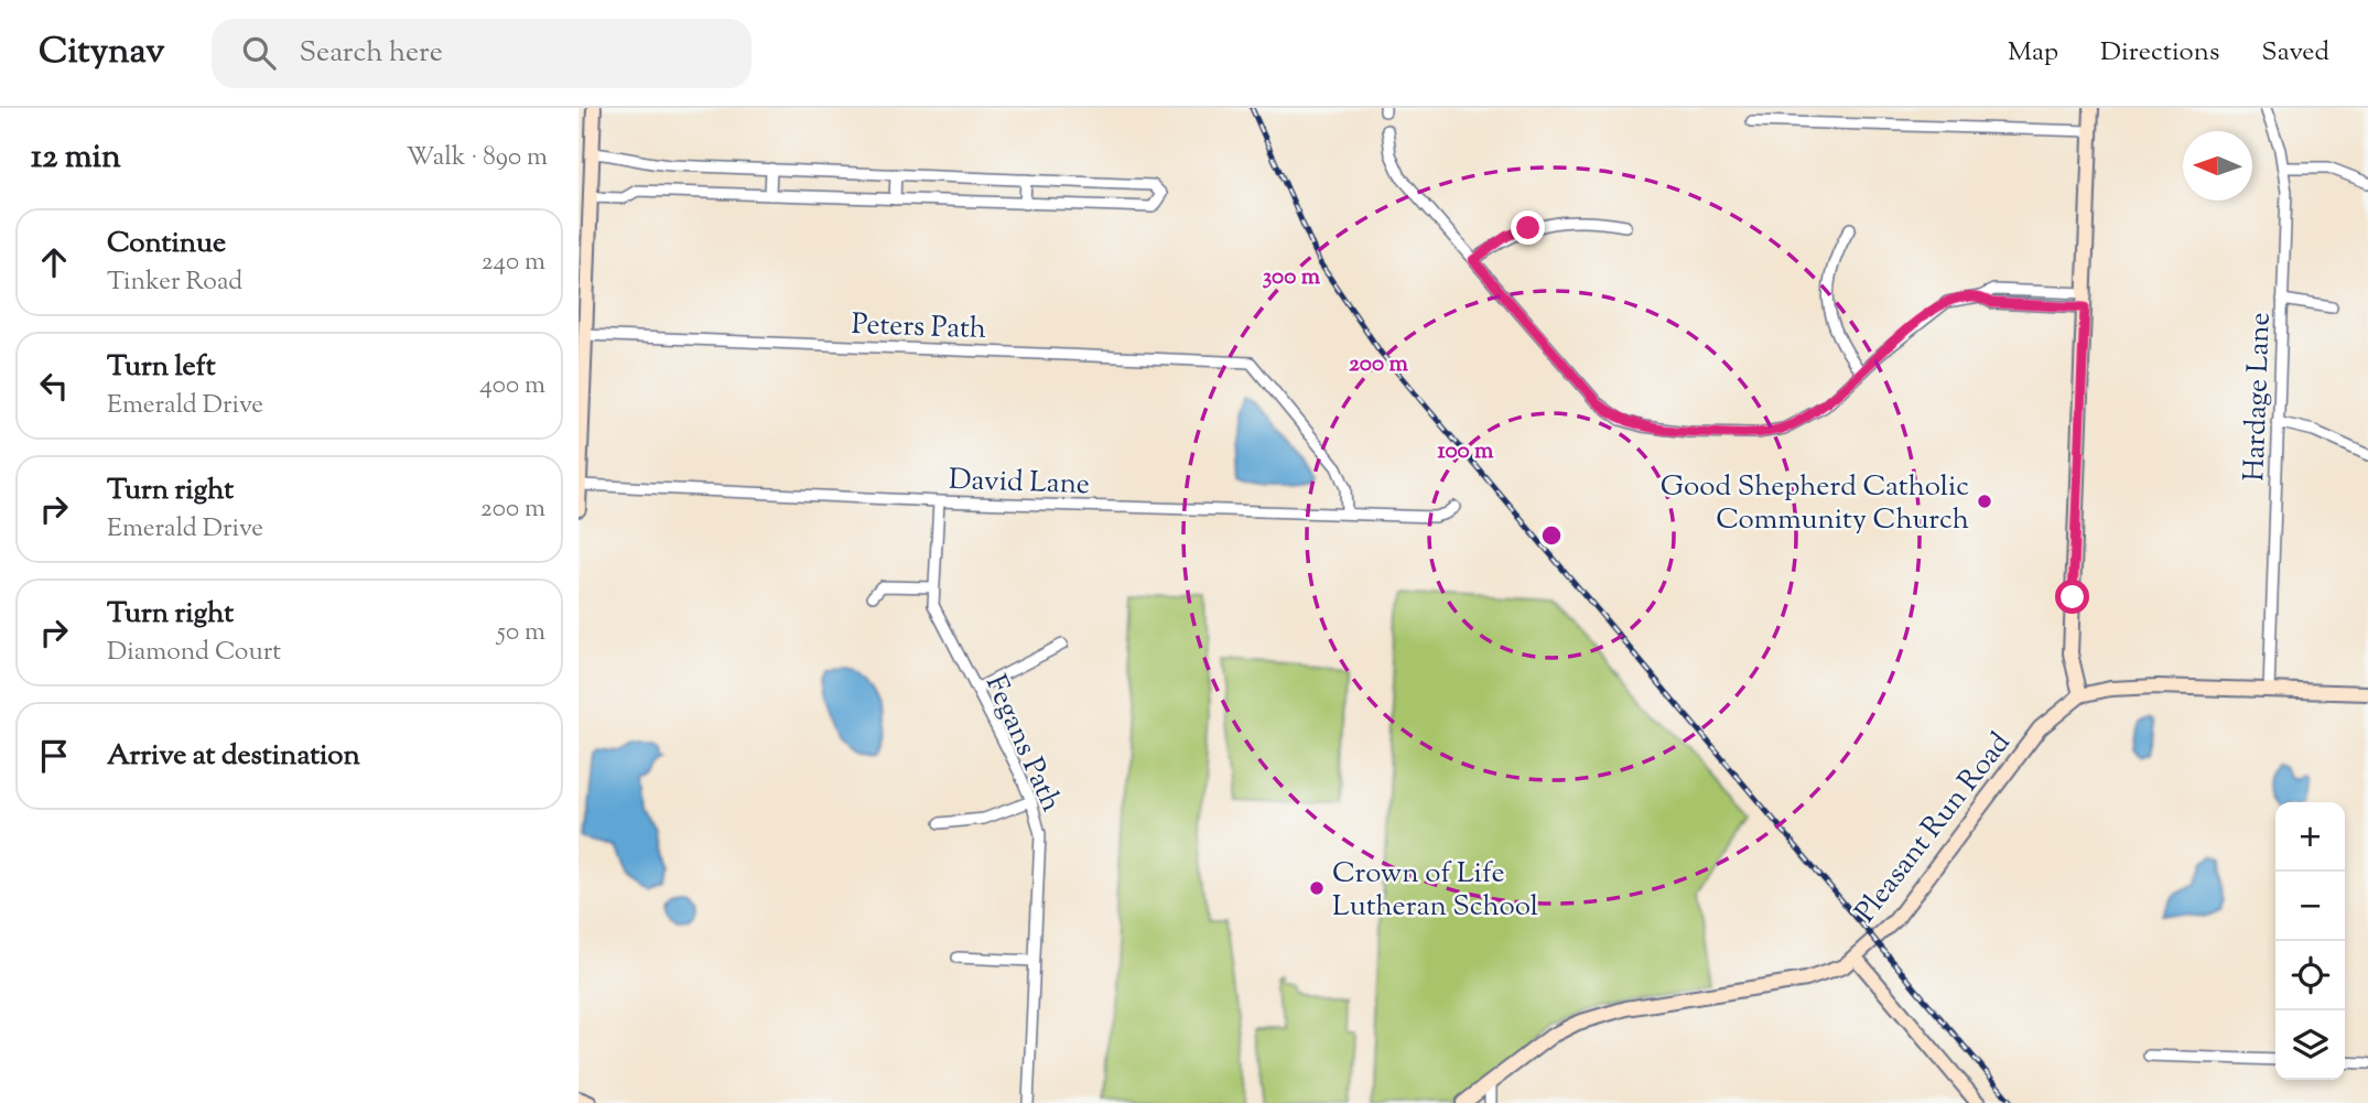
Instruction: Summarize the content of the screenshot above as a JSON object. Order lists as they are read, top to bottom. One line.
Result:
{"streets":{"main road":["Pleasant Run Road"],"street":["Peters Path","Hardage Lane","David Lane","Fegans Path"]},"crossings":[["Peters Path","David Lane"],["Hardage Lane","Pleasant Run Road"],["David Lane","Fegans Path"]],"places":["Good Shepherd Catholic Community Church","Crown of Life Lutheran School"],"north":"left","page":{"header":"Citynav","search":"Search here","nav":["Map","Directions","Saved"],"heading":["12 min","Walk · 890 m"],"list":[["Continue","Tinker Road","240 m"],["Turn left","Emerald Drive","400 m"],["Turn right","Emerald Drive","200 m"],["Turn right","Diamond Court","50 m"],"Arrive at destination"],"map_buttons":["+","−"]},"rings":["300 m","200 m","100 m"]}
